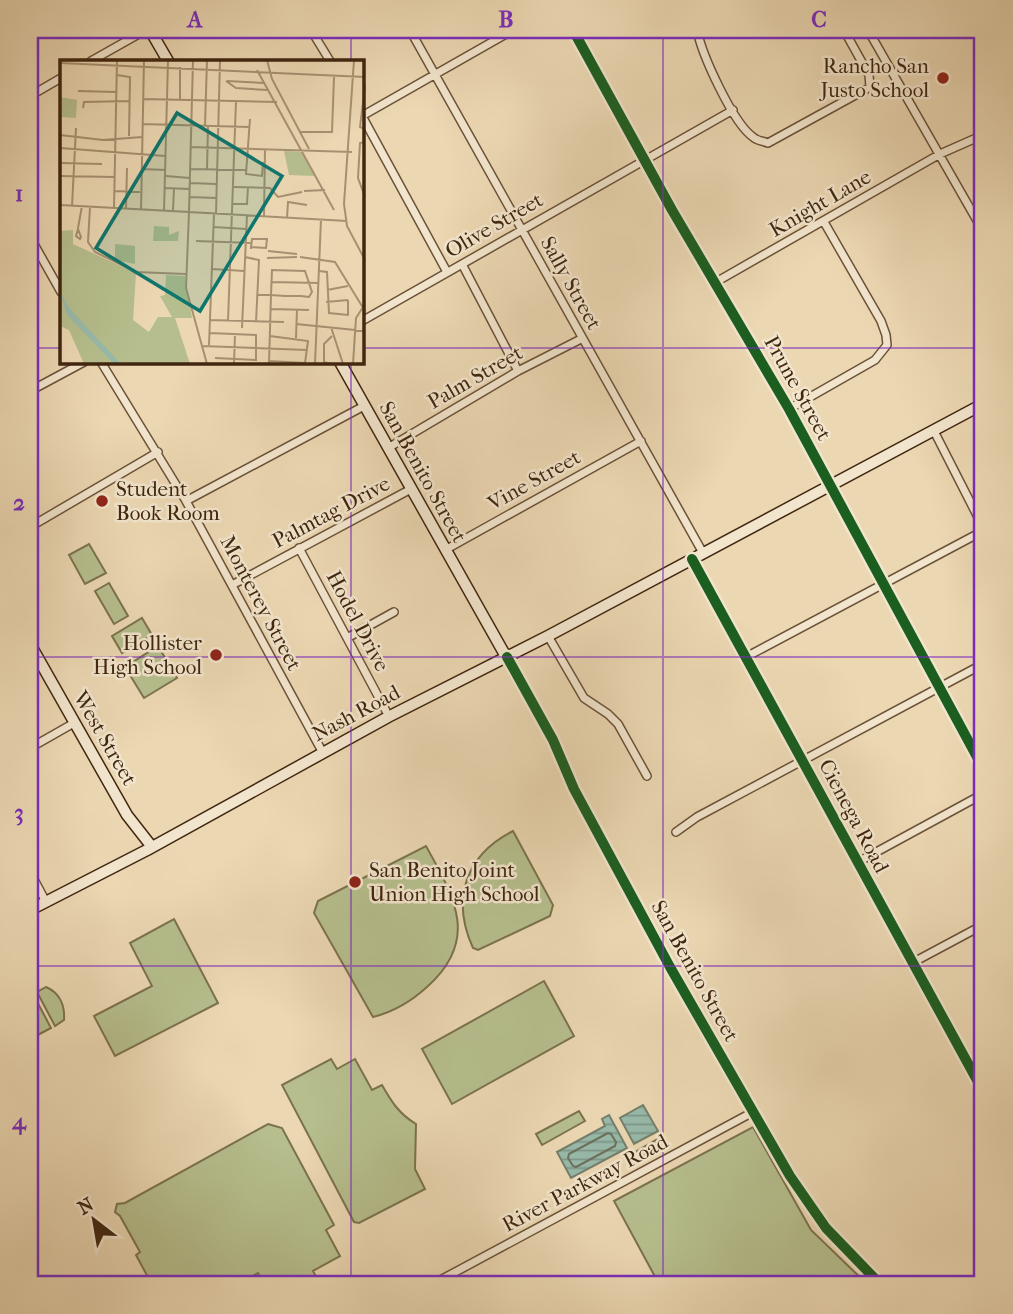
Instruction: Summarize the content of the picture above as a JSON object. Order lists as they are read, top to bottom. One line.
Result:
{"streets":{"street":["Knight Lane","Olive Street","Sally Street","Palm Street","Prune Street","San Benito Street","Vine Street","Palmtag Drive","Monterey Street","Hodel Drive","Nash Road","West Street","Cienega Road","River Parkway Road"]},"crossings":[["Knight Lane","Prune Street"],["Olive Street","Sally Street"],["Olive Street","Prune Street"],["Sally Street","Palm Street"],["Sally Street","Vine Street"],["Sally Street","Nash Road"],["Palm Street","San Benito Street"],["Prune Street","Nash Road"],["San Benito Street","Vine Street"],["San Benito Street","Palmtag Drive"],["San Benito Street","Nash Road"],["San Benito Street","River Parkway Road"],["Palmtag Drive","Monterey Street"],["Palmtag Drive","Hodel Drive"],["Monterey Street","Nash Road"],["Nash Road","West Street"],["Nash Road","Cienega Road"]],"places":["Rancho San Justo School","Student Book Room","Hollister High School","San Benito Joint Union High School"],"north":"top left","grid":{"columns":["A","B","C"],"rows":["1","2","3","4"]}}
